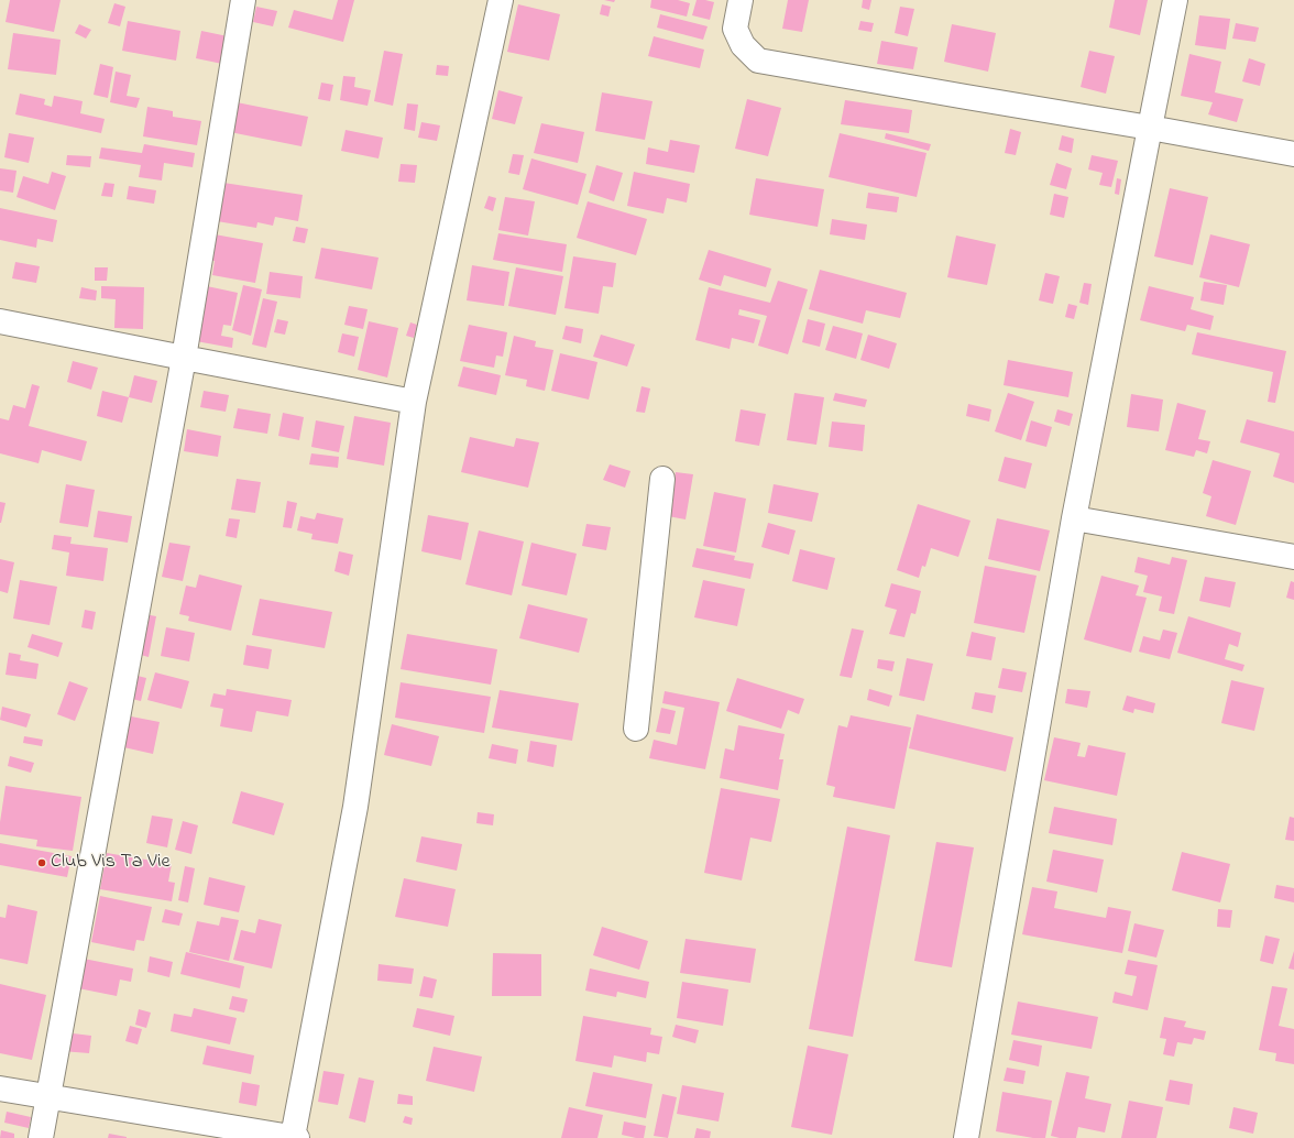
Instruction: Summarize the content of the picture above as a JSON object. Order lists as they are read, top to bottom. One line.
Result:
{"places":["Club Vis Ta Vie"]}
